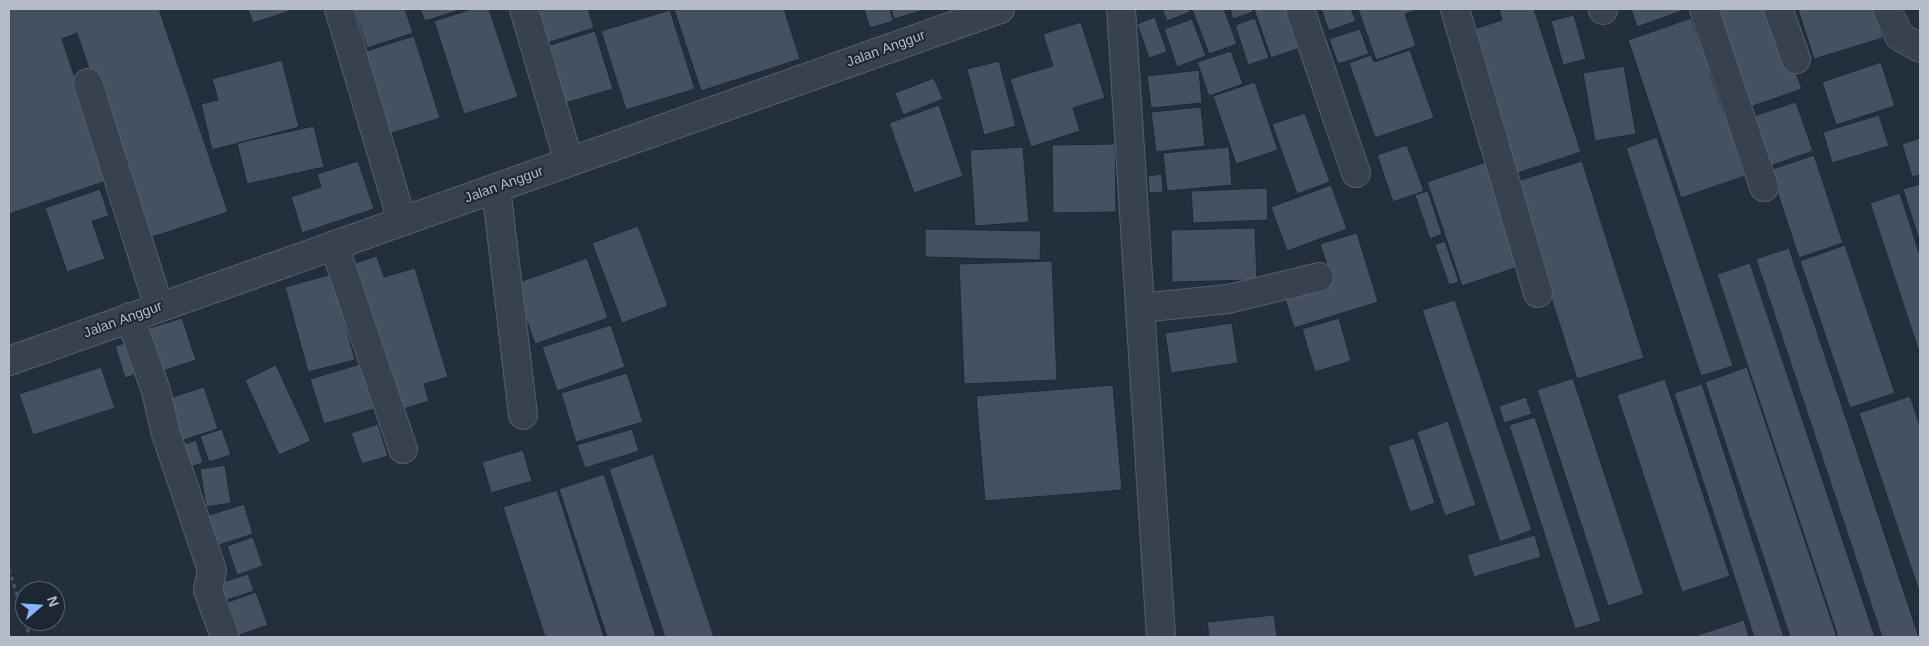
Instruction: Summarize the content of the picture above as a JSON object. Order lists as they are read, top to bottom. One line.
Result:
{"streets":{"street":["Jalan Anggur"]},"north":"right"}
